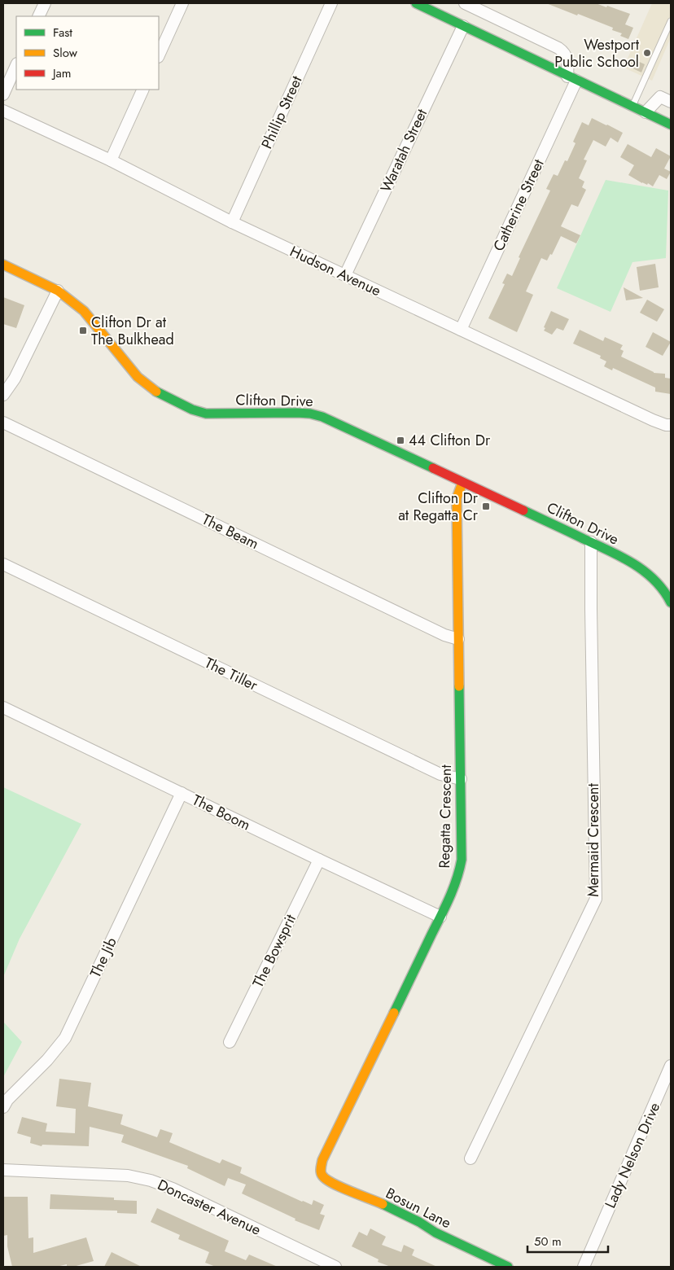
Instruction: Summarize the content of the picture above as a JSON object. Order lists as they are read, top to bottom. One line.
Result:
{"streets":{"street":["Phillip Street","Waratah Street","Catherine Street","Hudson Avenue","Clifton Drive","The Beam","The Tiller","The Boom","Regatta Crescent","Mermaid Crescent","The Bowsprit","The Jib","Lady Nelson Drive","Doncaster Avenue","Bosun Lane"]},"crossings":[["Phillip Street","Hudson Avenue"],["Waratah Street","Hudson Avenue"],["Catherine Street","Hudson Avenue"],["Clifton Drive","Regatta Crescent"],["Clifton Drive","Mermaid Crescent"],["The Beam","Regatta Crescent"],["The Tiller","Regatta Crescent"],["The Boom","Regatta Crescent"],["The Boom","The Bowsprit"],["The Boom","The Jib"],["Regatta Crescent","Bosun Lane"]],"places":{"other":["Westport Public School"],"transit":["Clifton Dr at The Bulkhead","44 Clifton Dr","Clifton Dr at Regatta Cr"]},"legend":["Fast","Slow","Jam"],"scale_bar":"50 m"}
